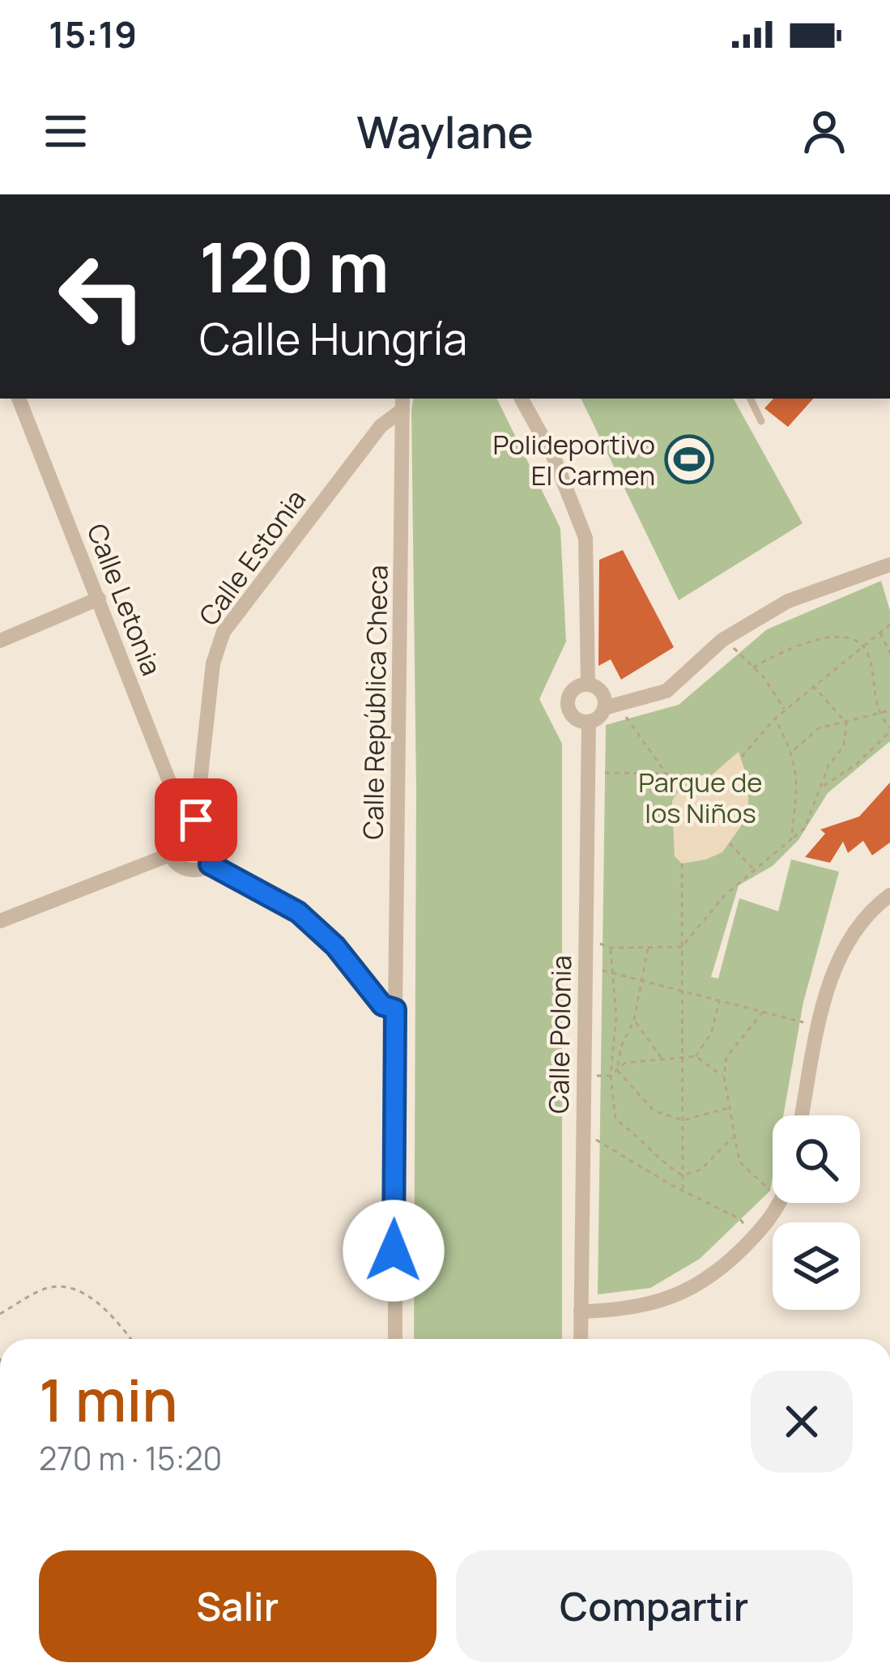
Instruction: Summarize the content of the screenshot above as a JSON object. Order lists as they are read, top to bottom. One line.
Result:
{"streets":{"street":["Calle Estonia","Calle Letonia","Calle República Checa","Calle Polonia"]},"crossings":[["Calle Estonia","Calle Letonia"],["Calle Estonia","Calle República Checa"]],"parks":["Parque de los Niños"],"places":{"sports":["Polideportivo El Carmen"]},"page":{"status":"15:19","header":"Waylane","turn":["120 m","Calle Hungría"],"heading":["1 min","270 m · 15:20"],"buttons":["Salir","Compartir"]}}
